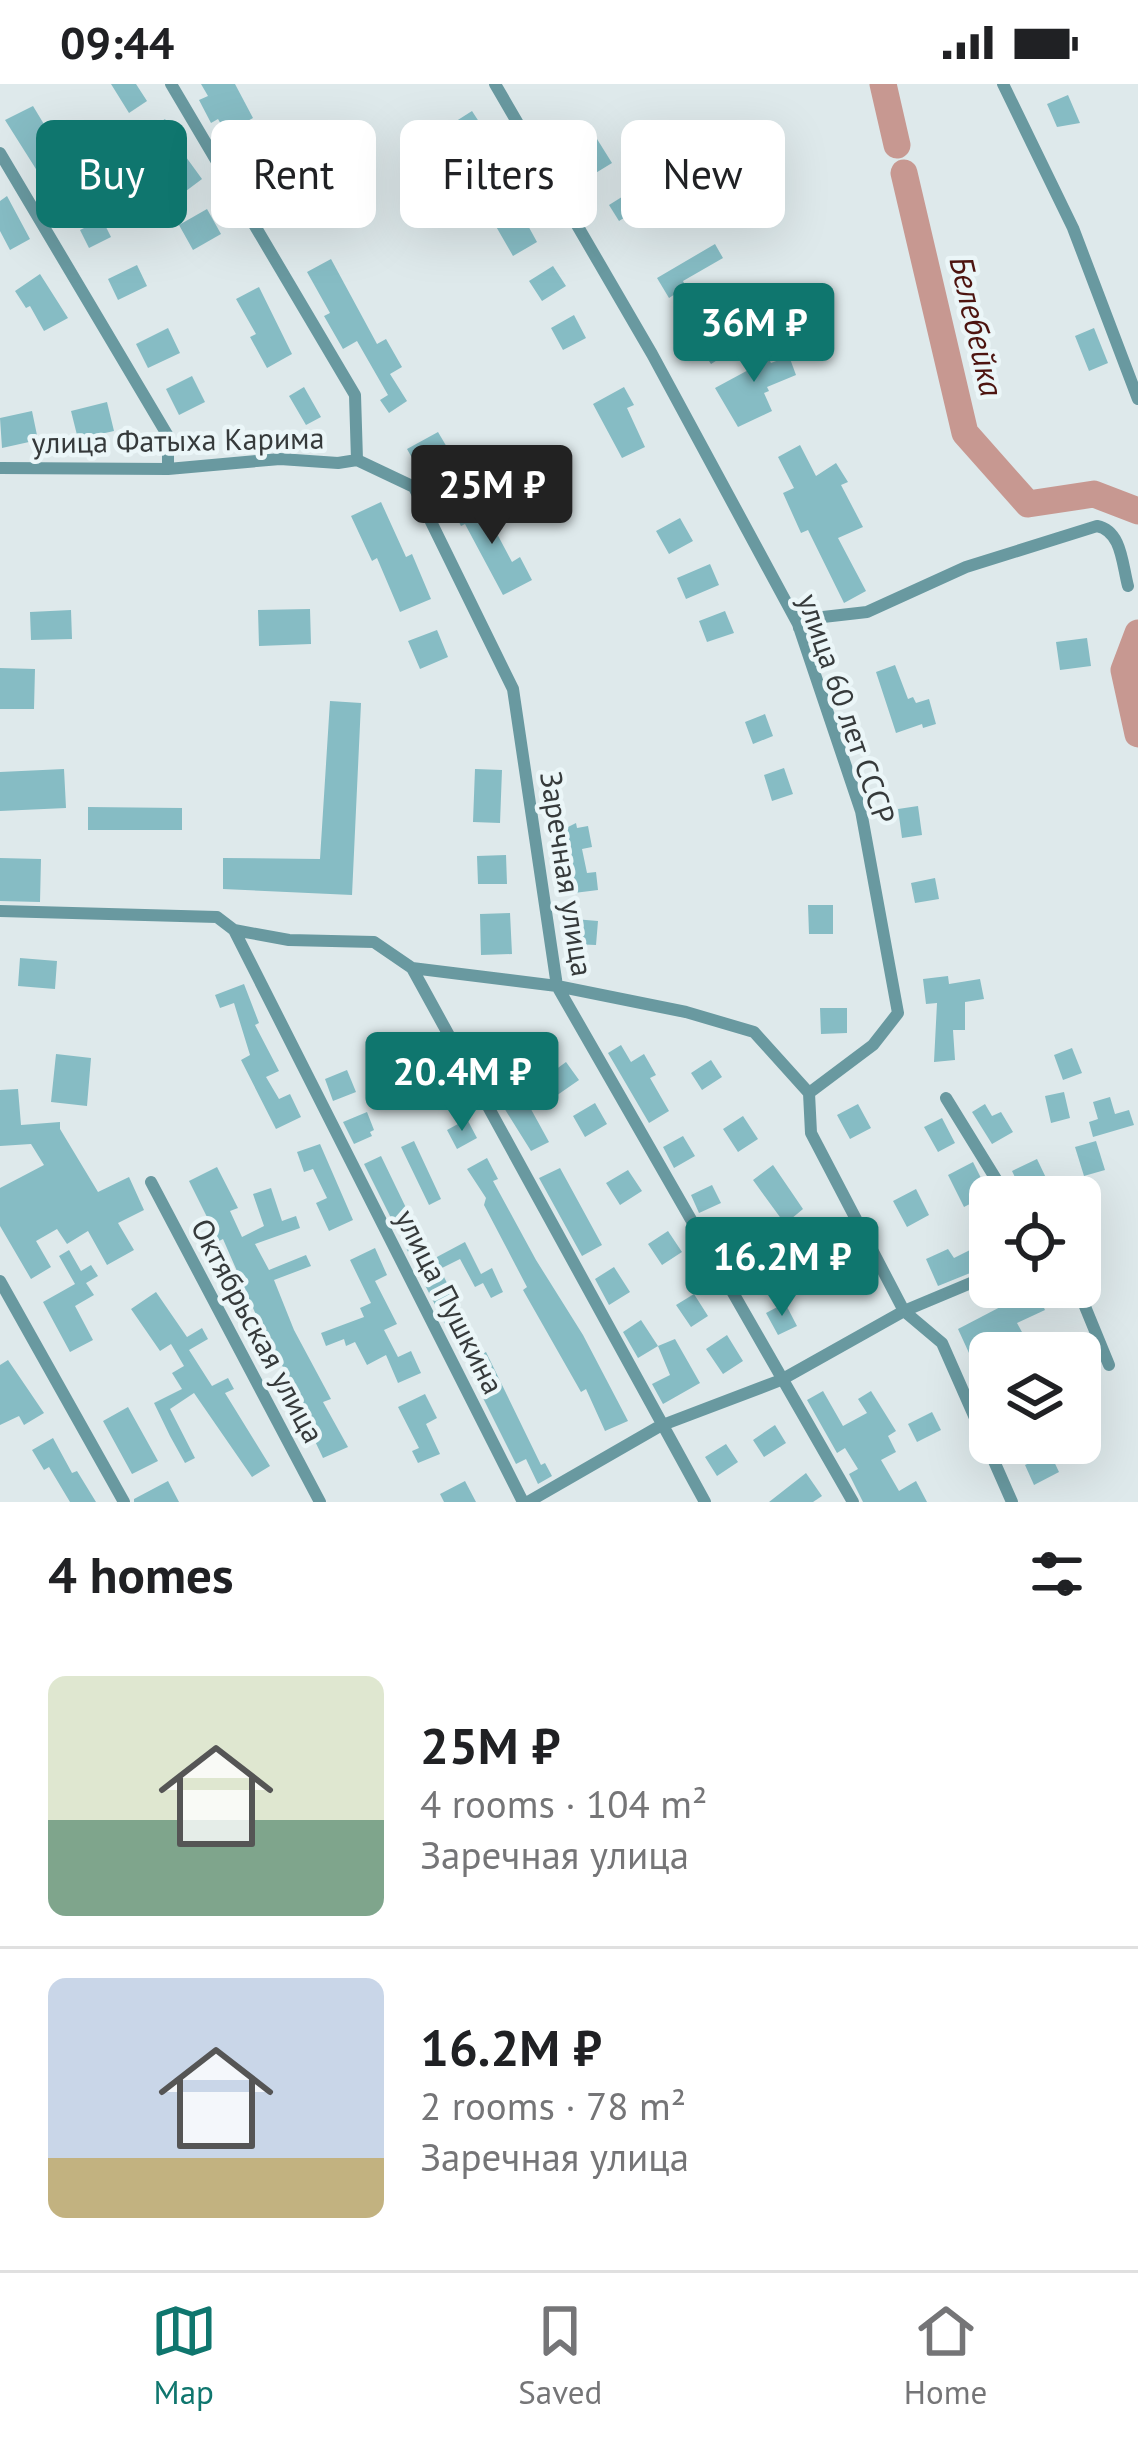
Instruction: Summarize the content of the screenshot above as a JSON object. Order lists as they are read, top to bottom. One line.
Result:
{"streets":{"street":["улица Фатыха Карима","улица 60 лет СССР","Заречная улица","улица Пушкина","Октябрьская улица"]},"crossings":[["улица Фатыха Карима","Заречная улица"]],"water":["Белебейка"],"page":{"status":"09:44","chip":["Buy","Rent","Filters","New"],"price":["36M ₽","25M ₽","20.4M ₽","16.2M ₽"],"heading":"4 homes","list":[{"name":"25M ₽","note":"4 rooms · 104 m² · Заречная улица"},{"name":"16.2M ₽","note":"2 rooms · 78 m² · Заречная улица"}],"tabs":["Map","Saved","Home"]}}
